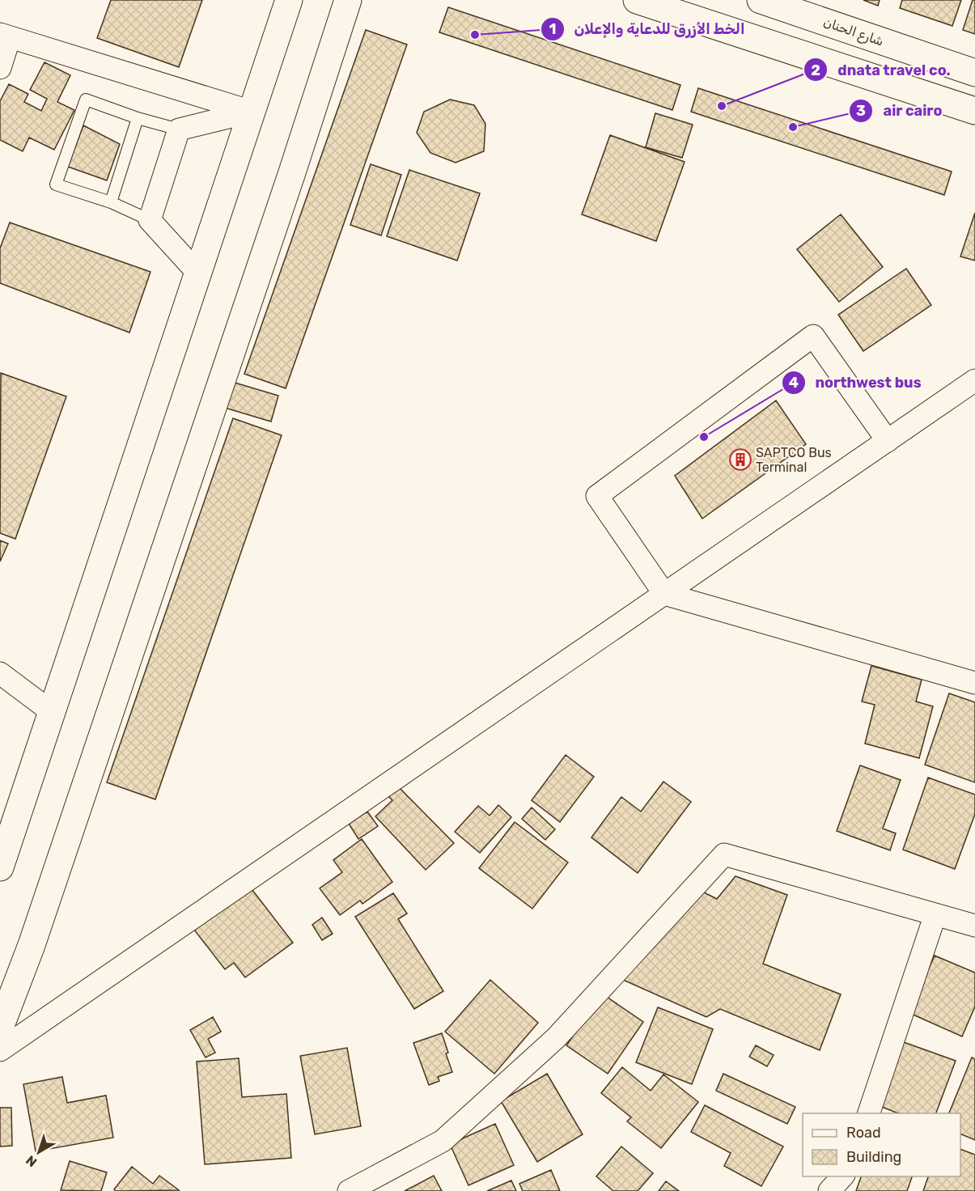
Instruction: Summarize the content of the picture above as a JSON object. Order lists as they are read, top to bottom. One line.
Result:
{"streets":{"main road":["شارع الحنان"]},"places":{"other":["الخط الأزرق للدعاية والإعلان","dnata travel co.","air cairo","northwest bus"],"building":["SAPTCO Bus Terminal"]},"legend":["Road","Building"],"north":"bottom left"}
